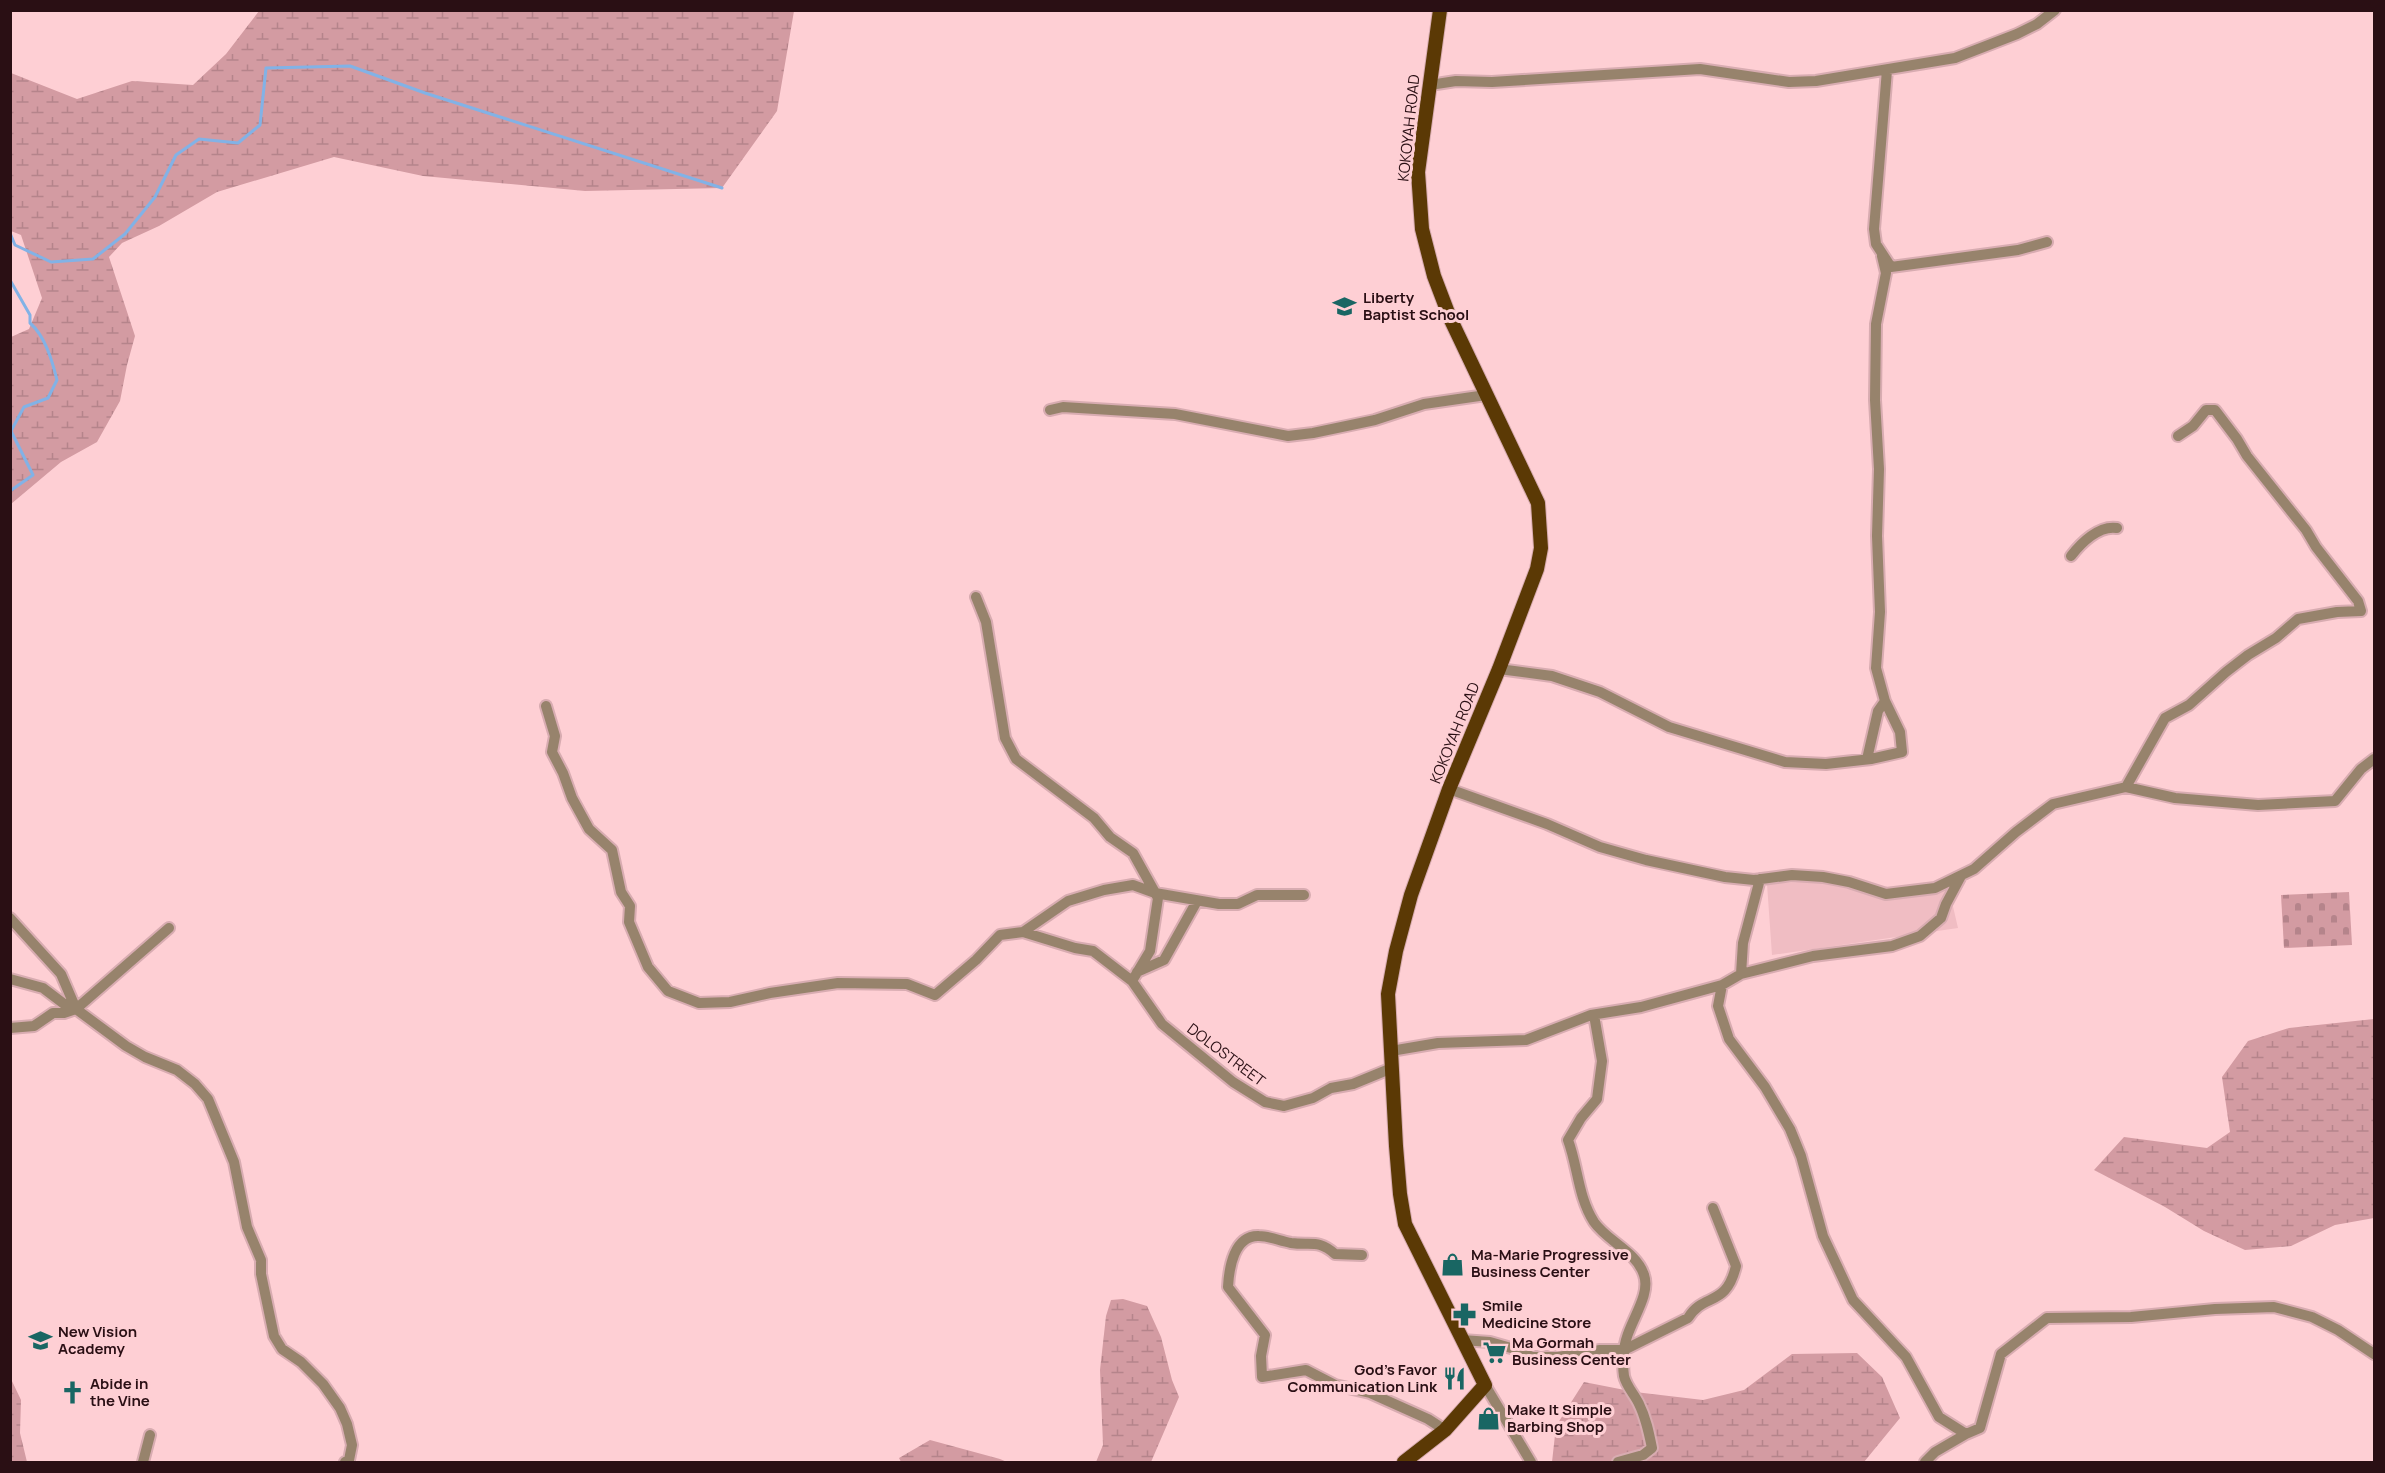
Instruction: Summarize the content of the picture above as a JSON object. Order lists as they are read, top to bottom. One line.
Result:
{"streets":{"main road":["KOKOYAH ROAD"],"street":["DOLOSTREET"]},"crossings":[["KOKOYAH ROAD","DOLOSTREET"]],"places":{"school or university":["Liberty Baptist School","New Vision Academy"],"shop":["Ma-Marie Progressive Business Center","Make It Simple Barbing Shop"],"pharmacy":["Smile Medicine Store"],"supermarket":["Ma Gormah Business Center"],"restaurant":["God's Favor Communication Link"],"church":["Abide in the Vine"]}}
